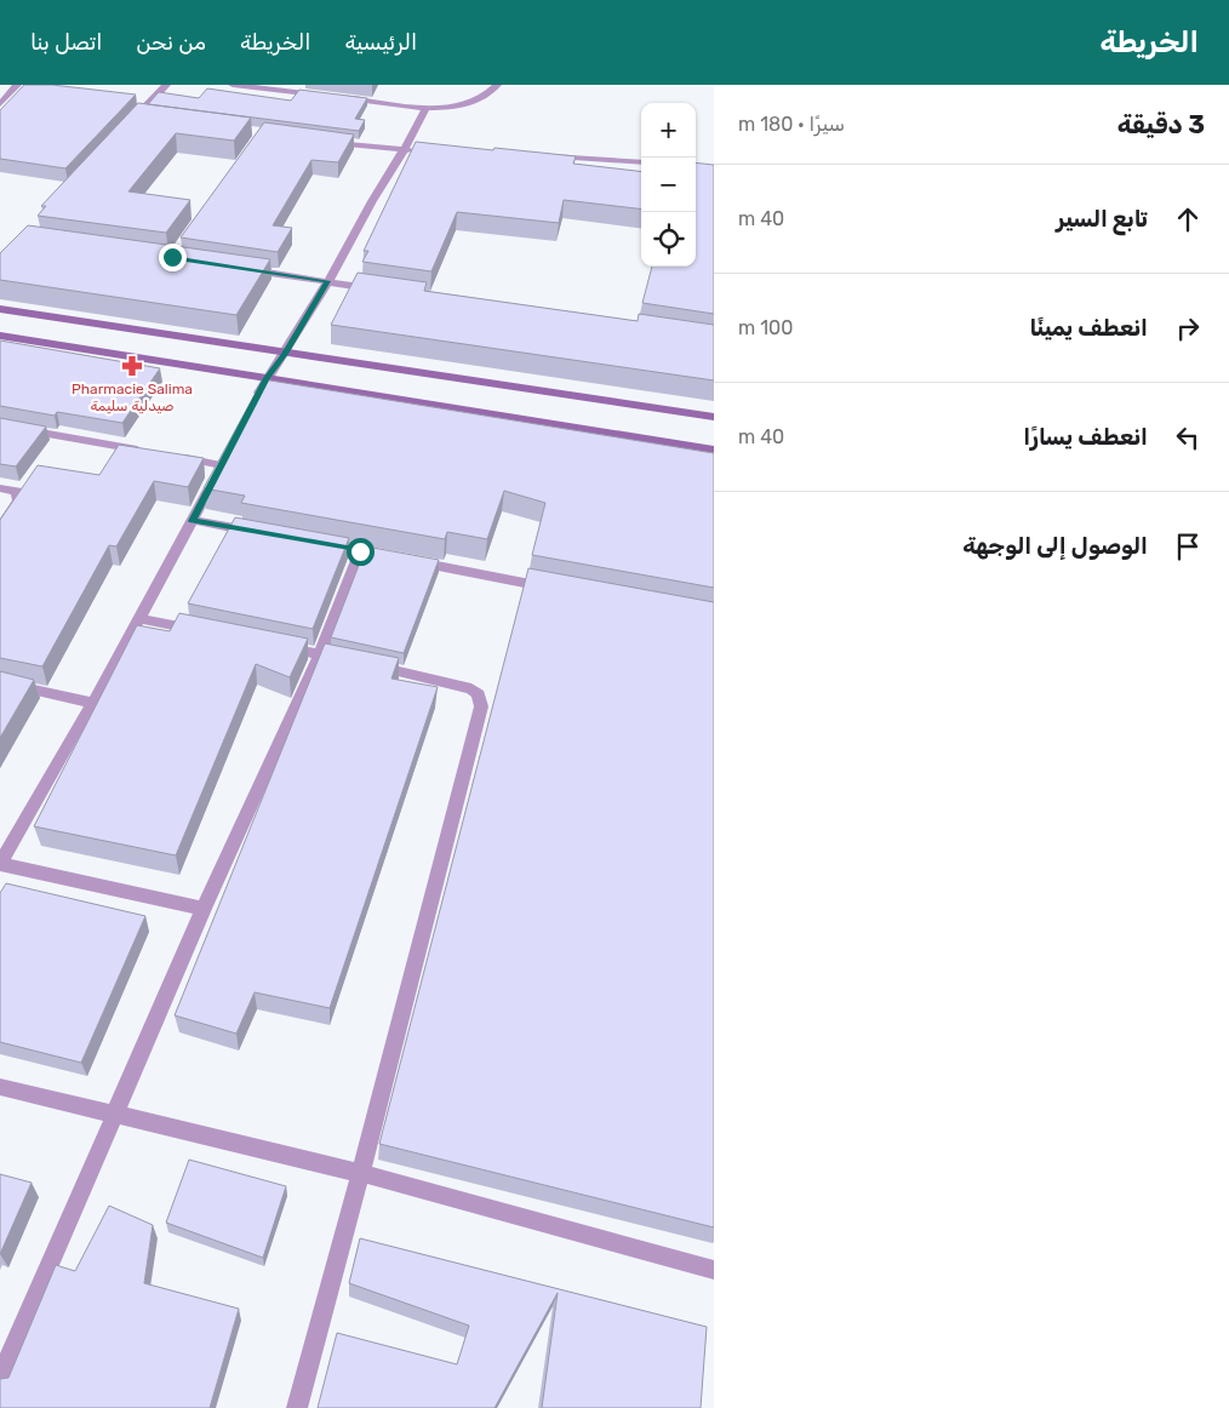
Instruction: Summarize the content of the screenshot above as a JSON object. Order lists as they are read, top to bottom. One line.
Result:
{"places":{"pharmacy":["Pharmacie Salima صيدلية سليمة"]},"page":{"header":"الخريطة","nav":["الرئيسية","الخريطة","من نحن","اتصل بنا"],"heading":["3 دقيقة","سيرًا · 180 m"],"map_buttons":["+","−"],"list":[["تابع السير","40 m"],["انعطف يمينًا","100 m"],["انعطف يسارًا","40 m"],"الوصول إلى الوجهة"]}}
